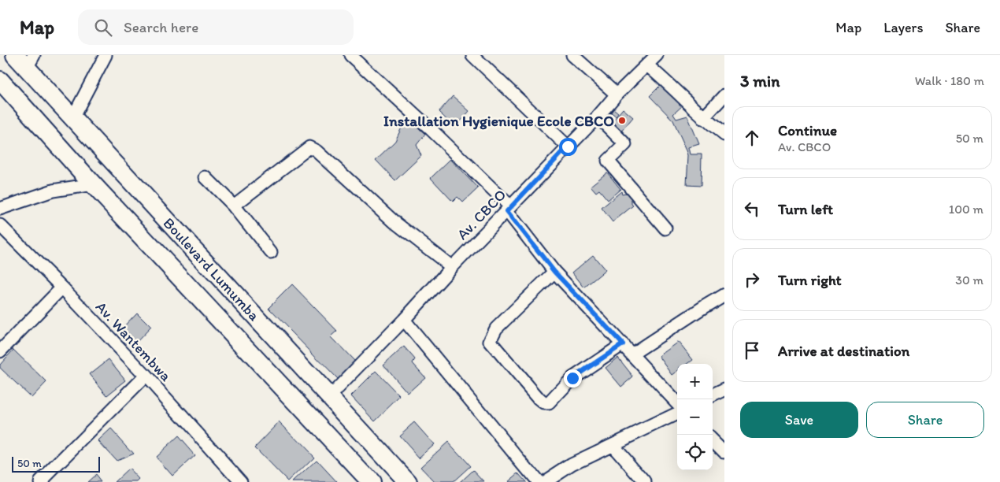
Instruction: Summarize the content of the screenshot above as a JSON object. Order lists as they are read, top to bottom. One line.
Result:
{"streets":{"highway":["Boulevard Lumumba"],"street":["Av. CBCO","Av. Wantembwa"]},"crossings":[["Av. CBCO","Boulevard Lumumba"]],"places":["Installation Hygienique Ecole CBCO"],"scale_bar":"50 m","page":{"header":"Map","search":"Search here","nav":["Map","Layers","Share"],"heading":["3 min","Walk · 180 m"],"list":[["Continue","Av. CBCO","50 m"],["Turn left","100 m"],["Turn right","30 m"],"Arrive at destination"],"map_buttons":["+","−"],"buttons":["Save","Share"],"scale":"50 m"}}
